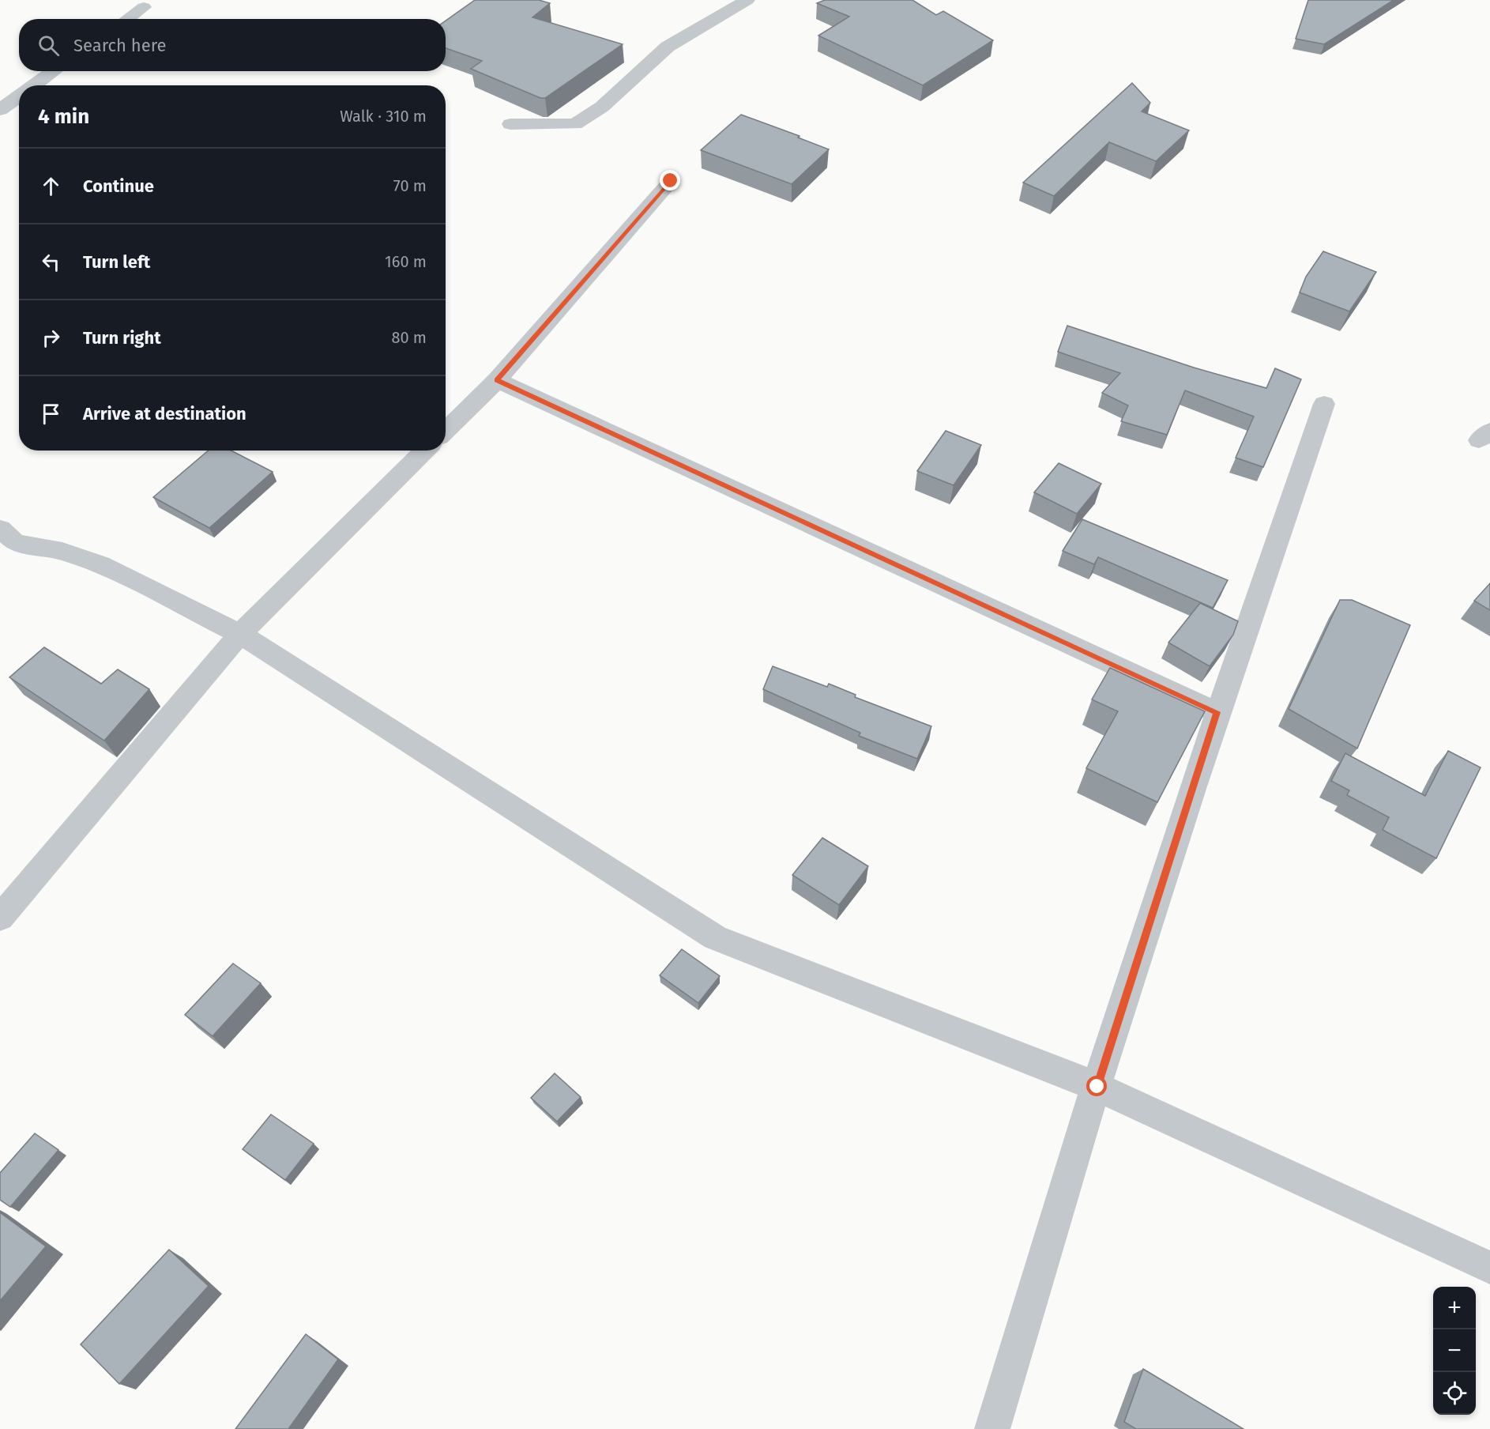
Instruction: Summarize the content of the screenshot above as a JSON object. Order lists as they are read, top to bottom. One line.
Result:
{"page":{"search":"Search here","heading":["4 min","Walk · 310 m"],"list":[["Continue","70 m"],["Turn left","160 m"],["Turn right","80 m"],"Arrive at destination"],"map_buttons":["+","−"]}}
